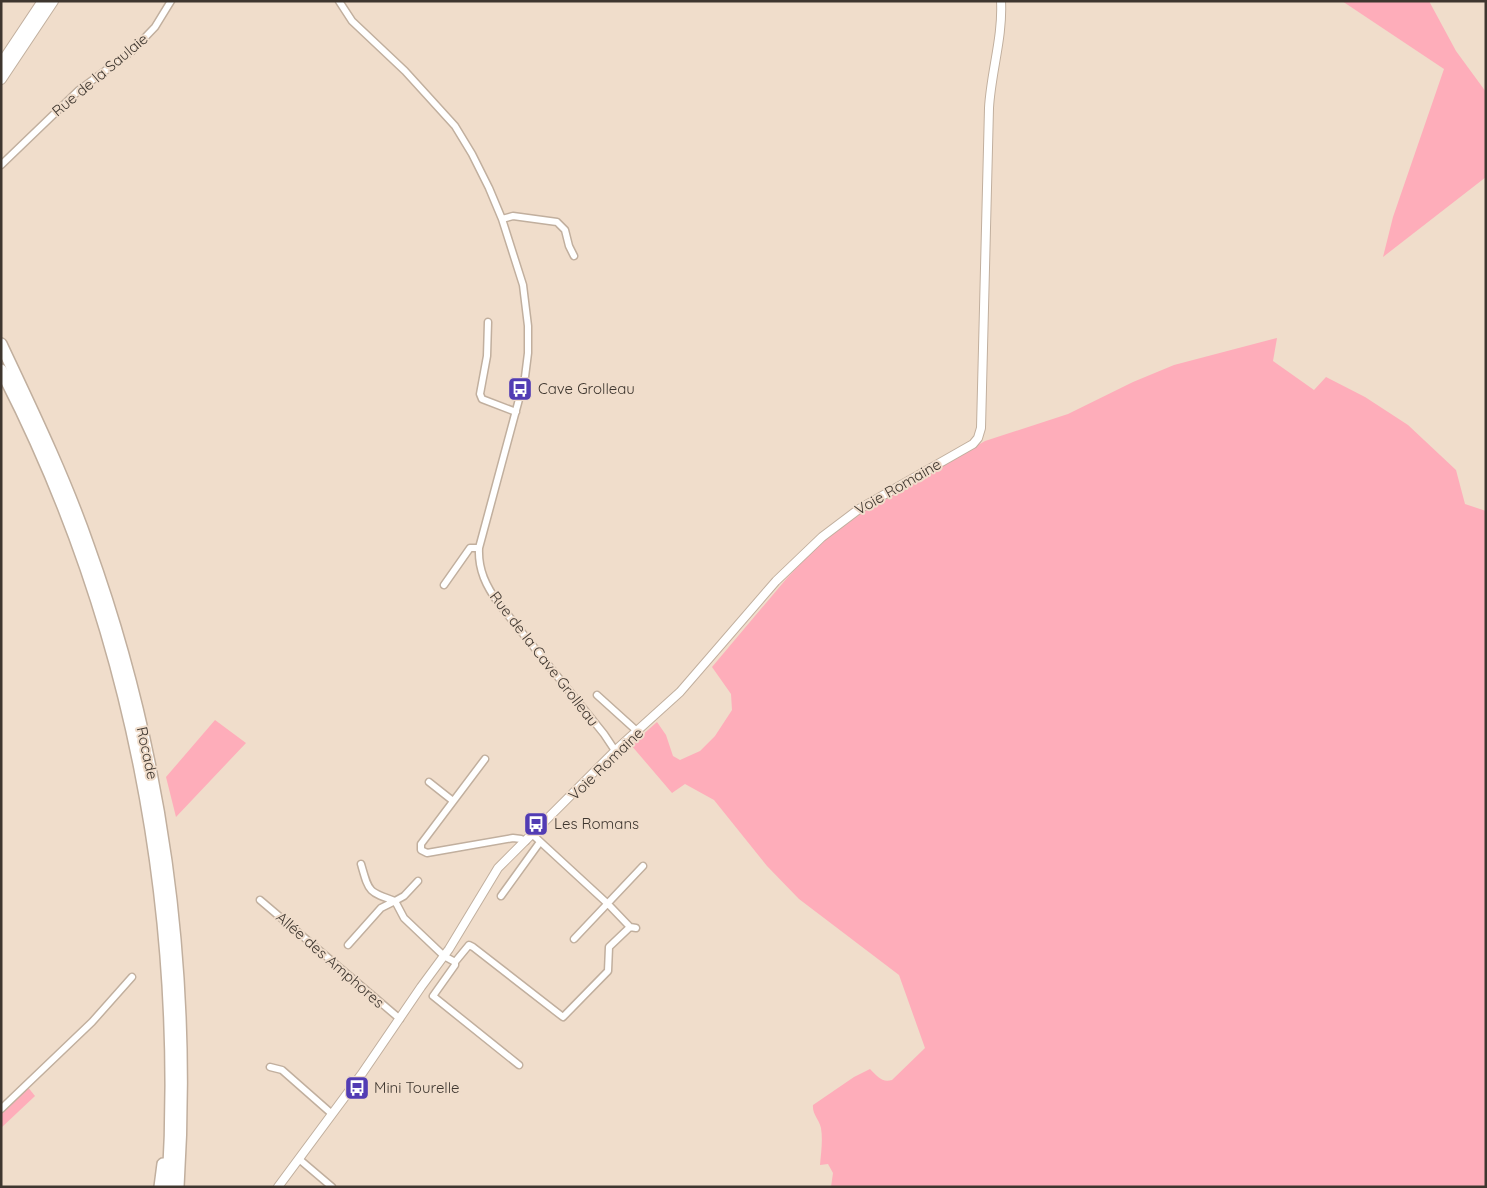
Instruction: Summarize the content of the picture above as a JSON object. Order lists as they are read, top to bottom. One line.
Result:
{"streets":{"highway":["Rocade"],"street":["Rue de la Saulaie","Voie Romaine","Rue de la Cave Grolleau","Allée des Amphores"]},"crossings":[["Voie Romaine","Rue de la Cave Grolleau"],["Voie Romaine","Allée des Amphores"]],"places":{"bus stop":["Cave Grolleau","Les Romans","Mini Tourelle"]}}
